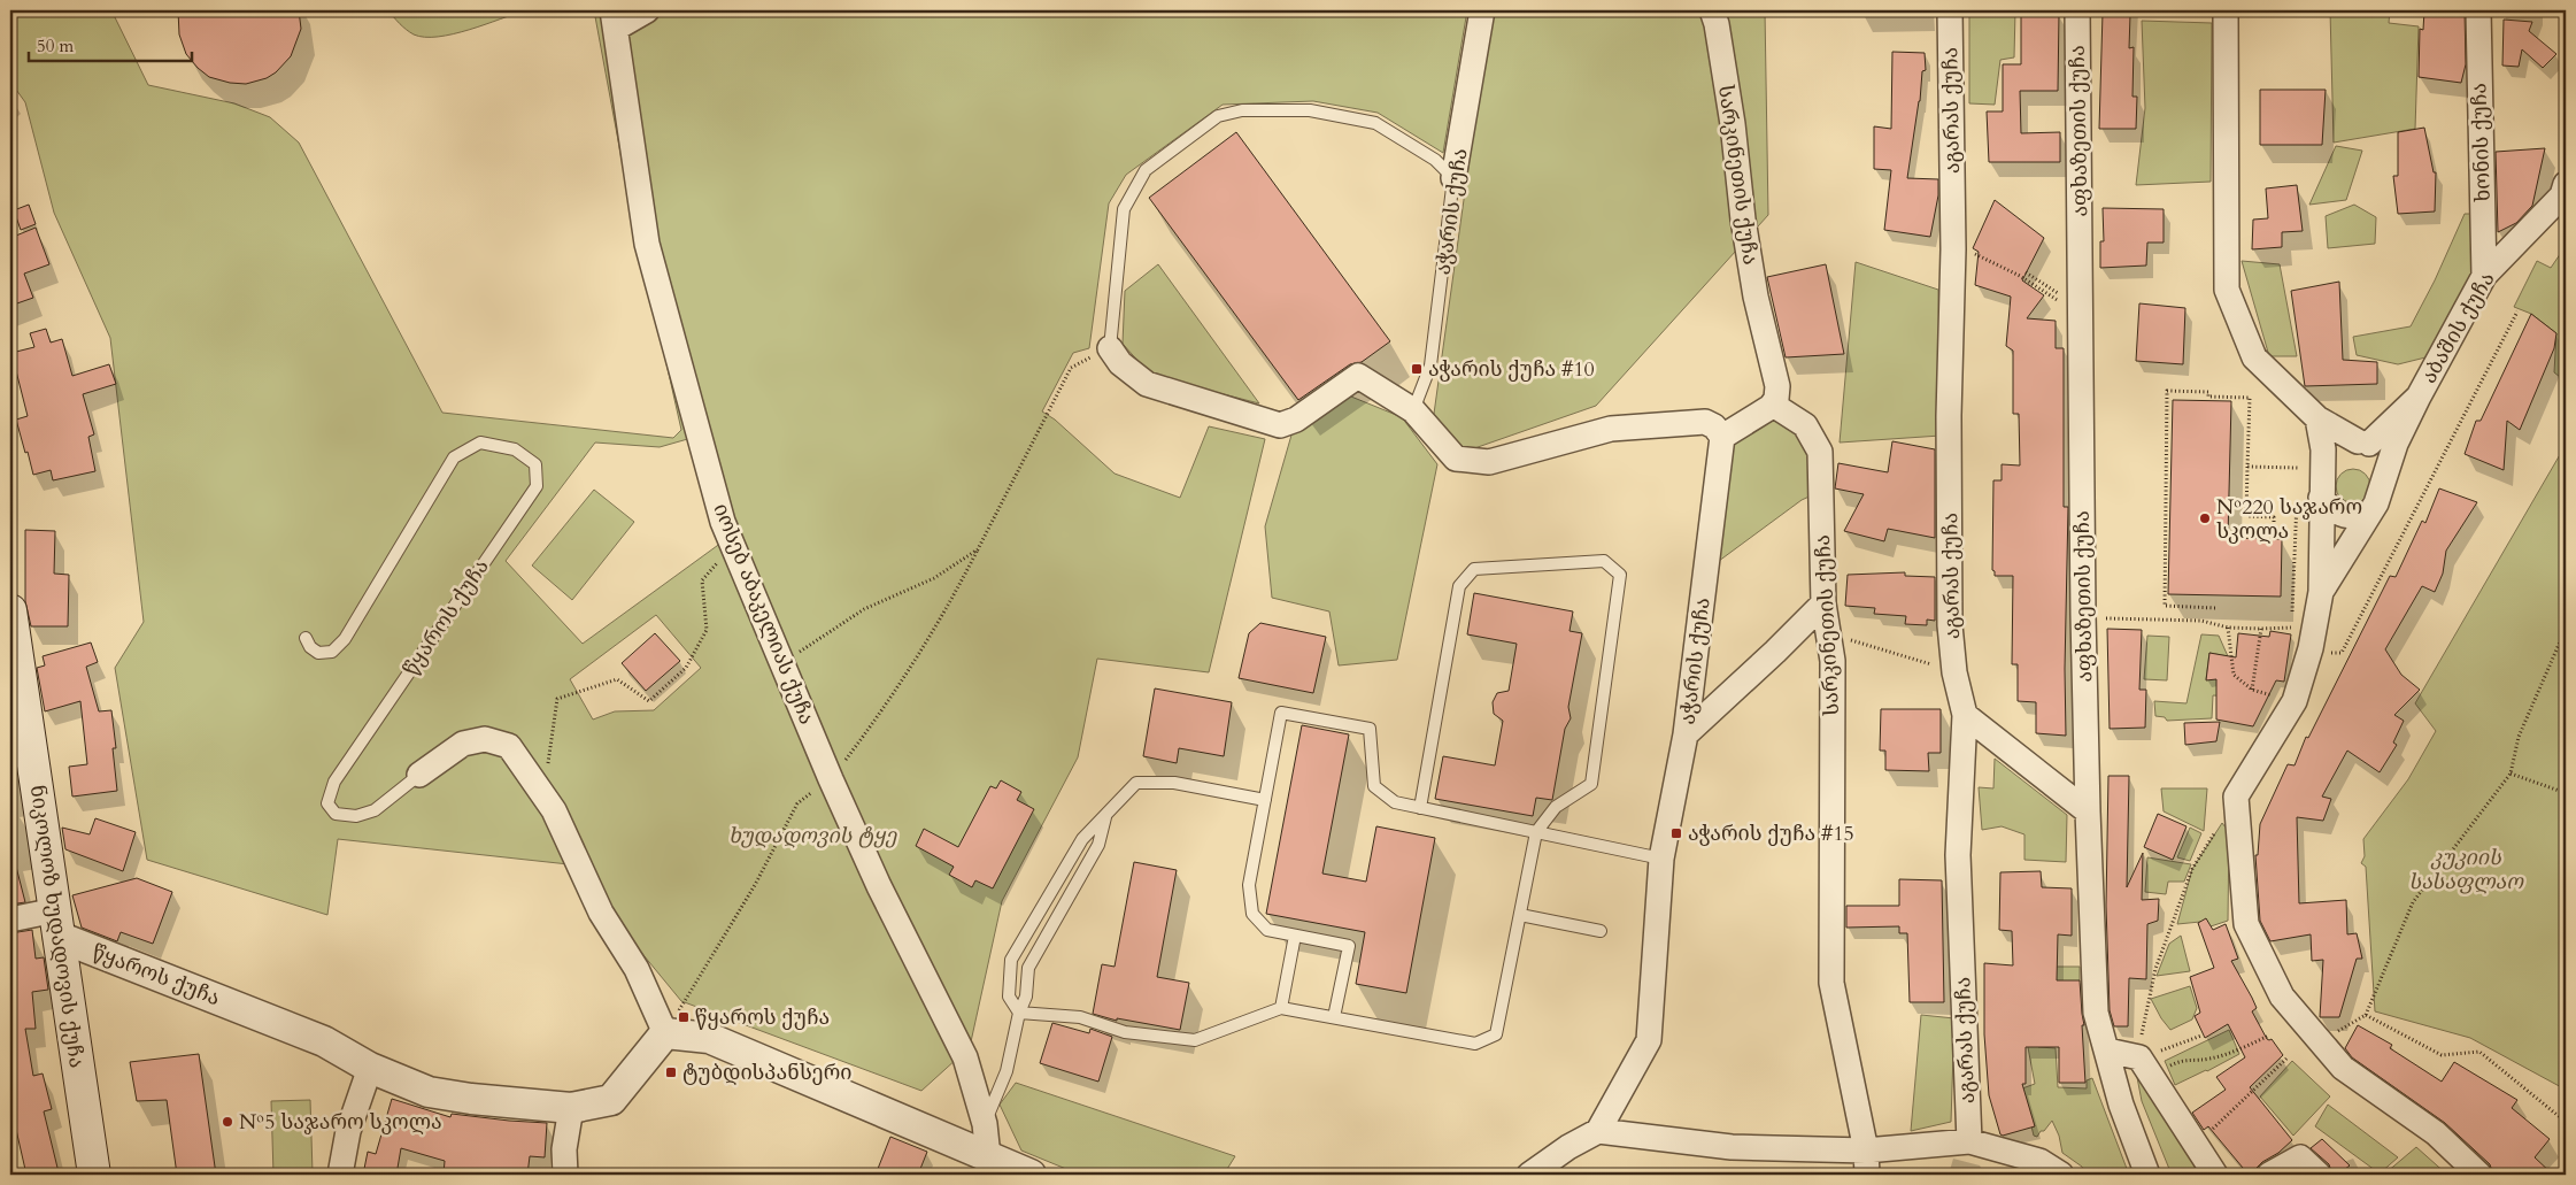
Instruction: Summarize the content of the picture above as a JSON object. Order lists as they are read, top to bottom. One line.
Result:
{"streets":{"main road":["ნიკოლოზ ხუდადოვის ქუჩა"],"street":["აგარას ქუჩა","აფხაზეთის ქუჩა","ხონის ქუჩა","სარკინეთის ქუჩა","აჭარის ქუჩა","აბაშის ქუჩა","იოსებ აბაკელიას ქუჩა","წყაროს ქუჩა"]},"crossings":[["ხონის ქუჩა","აბაშის ქუჩა"],["წყაროს ქუჩა","ნიკოლოზ ხუდადოვის ქუჩა"]],"parks":["ხუდადოვის ტყე","კუკიის სასაფლაო"],"places":{"transit":["აჭარის ქუჩა #10","აჭარის ქუჩა #15","წყაროს ქუჩა","ტუბდისპანსერი"],"other":["№220 საჯარო სკოლა","№5 საჯარო სკოლა"]},"scale_bar":"50 m"}
